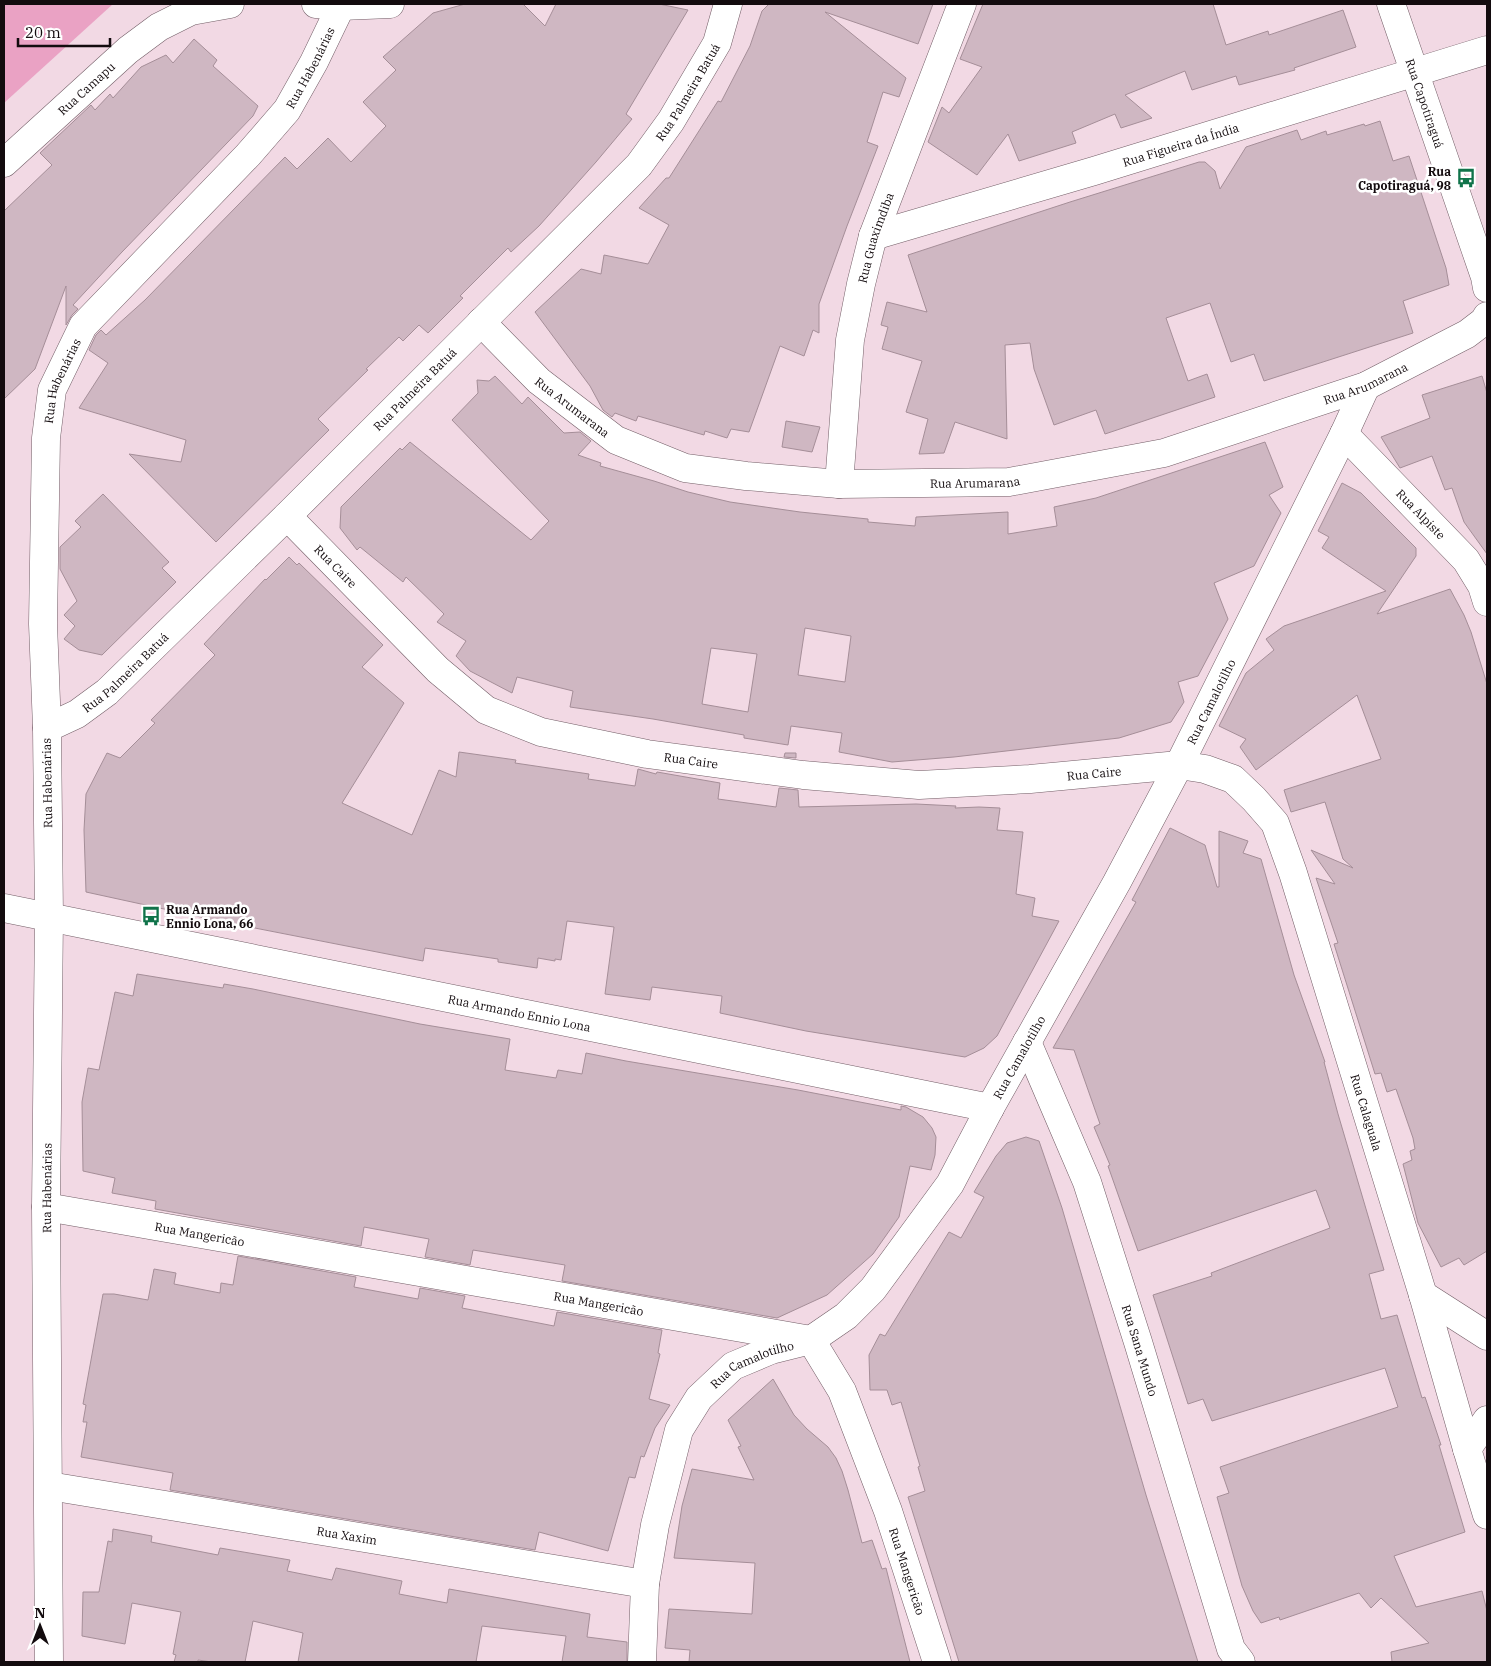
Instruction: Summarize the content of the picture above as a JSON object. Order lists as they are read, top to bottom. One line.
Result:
{"streets":{"street":["Rua Habenárias","Rua Camapu","Rua Palmeira Batuá","Rua Capotiraguá","Rua Figueira da Índia","Rua Guaximdiba","Rua Arumarana","Rua Alpiste","Rua Caire","Rua Camalotilho","Rua Armando Ennio Lona","Rua Calaguala","Rua Mangericão","Rua Sana Mundo","Rua Xaxim"]},"crossings":[["Rua Habenárias","Rua Palmeira Batuá"],["Rua Habenárias","Rua Armando Ennio Lona"],["Rua Habenárias","Rua Mangericão"],["Rua Habenárias","Rua Xaxim"],["Rua Palmeira Batuá","Rua Arumarana"],["Rua Palmeira Batuá","Rua Caire"],["Rua Capotiraguá","Rua Figueira da Índia"],["Rua Figueira da Índia","Rua Guaximdiba"],["Rua Guaximdiba","Rua Arumarana"],["Rua Arumarana","Rua Camalotilho"],["Rua Alpiste","Rua Camalotilho"],["Rua Caire","Rua Camalotilho"],["Rua Caire","Rua Calaguala"],["Rua Camalotilho","Rua Armando Ennio Lona"],["Rua Camalotilho","Rua Calaguala"],["Rua Camalotilho","Rua Mangericão"],["Rua Camalotilho","Rua Sana Mundo"],["Rua Camalotilho","Rua Xaxim"]],"places":{"bus stop":["Rua Capotiraguá, 98","Rua Armando Ennio Lona, 66"]},"scale_bar":"20 m","north":"top"}
